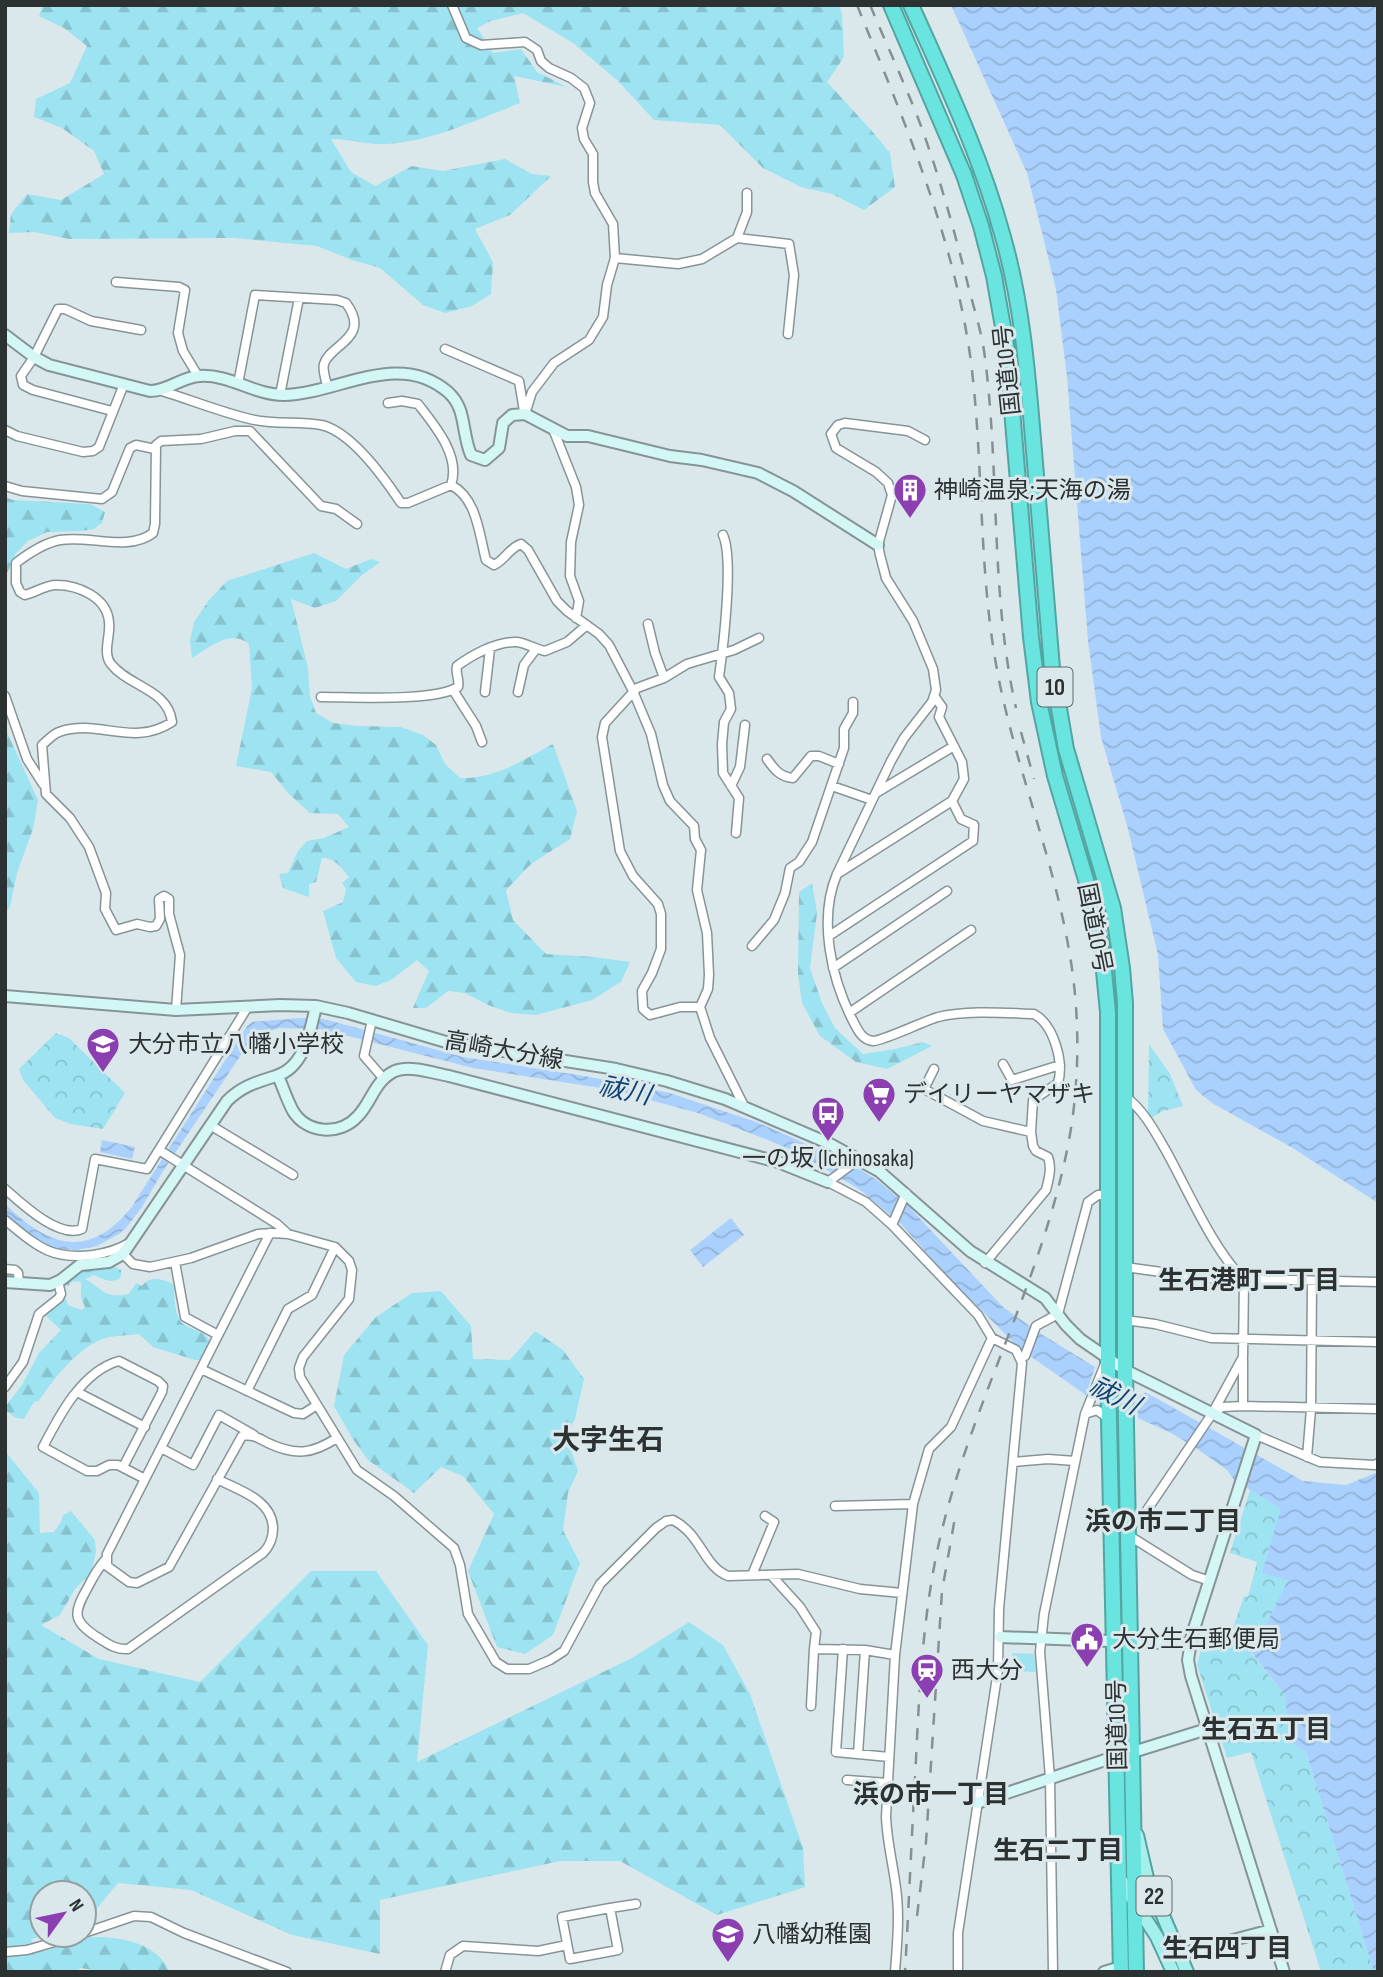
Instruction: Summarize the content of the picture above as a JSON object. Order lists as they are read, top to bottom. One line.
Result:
{"streets":{"highway":["国道10号","10"],"main road":["22"],"street":["高崎大分線"]},"crossings":[["国道10号","10"],["国道10号","高崎大分線"],["国道10号","22"],["10","22"]],"districts":["生石港町二丁目","大字生石","浜の市二丁目","生石五丁目","浜の市一丁目","生石二丁目","生石四丁目"],"water":["祓川"],"places":{"building":["神崎温泉;天海の湯"],"school or university":["大分市立八幡小学校","八幡幼稚園"],"supermarket":["デイリーヤマザキ"],"bus stop":["一の坂 (Ichinosaka)"],"public building":["大分生石郵便局"],"station":["西大分"]},"north":"top right"}
